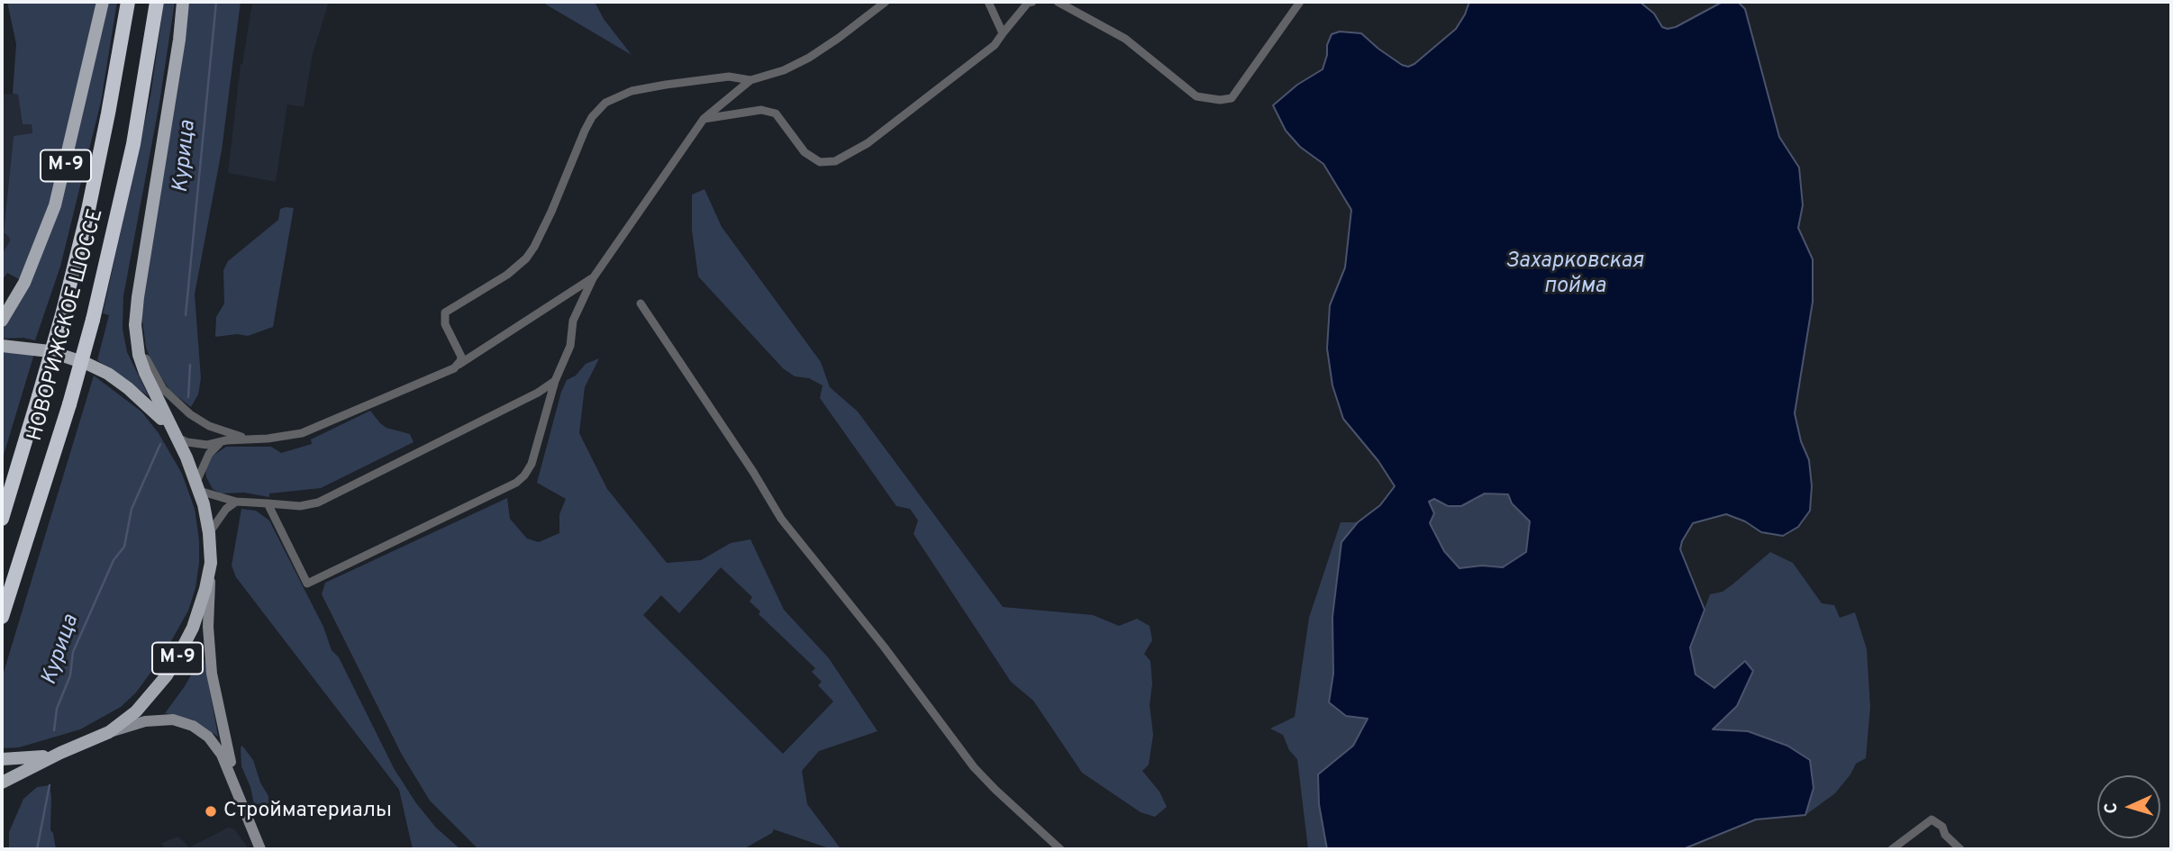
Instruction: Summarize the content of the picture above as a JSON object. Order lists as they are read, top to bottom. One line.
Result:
{"streets":{"highway":["М-9","НОВОРИЖСКОЕ ШОССЕ"]},"water":["Курица","Захарковская пойма"],"places":["Стройматериалы"],"north":"left"}
